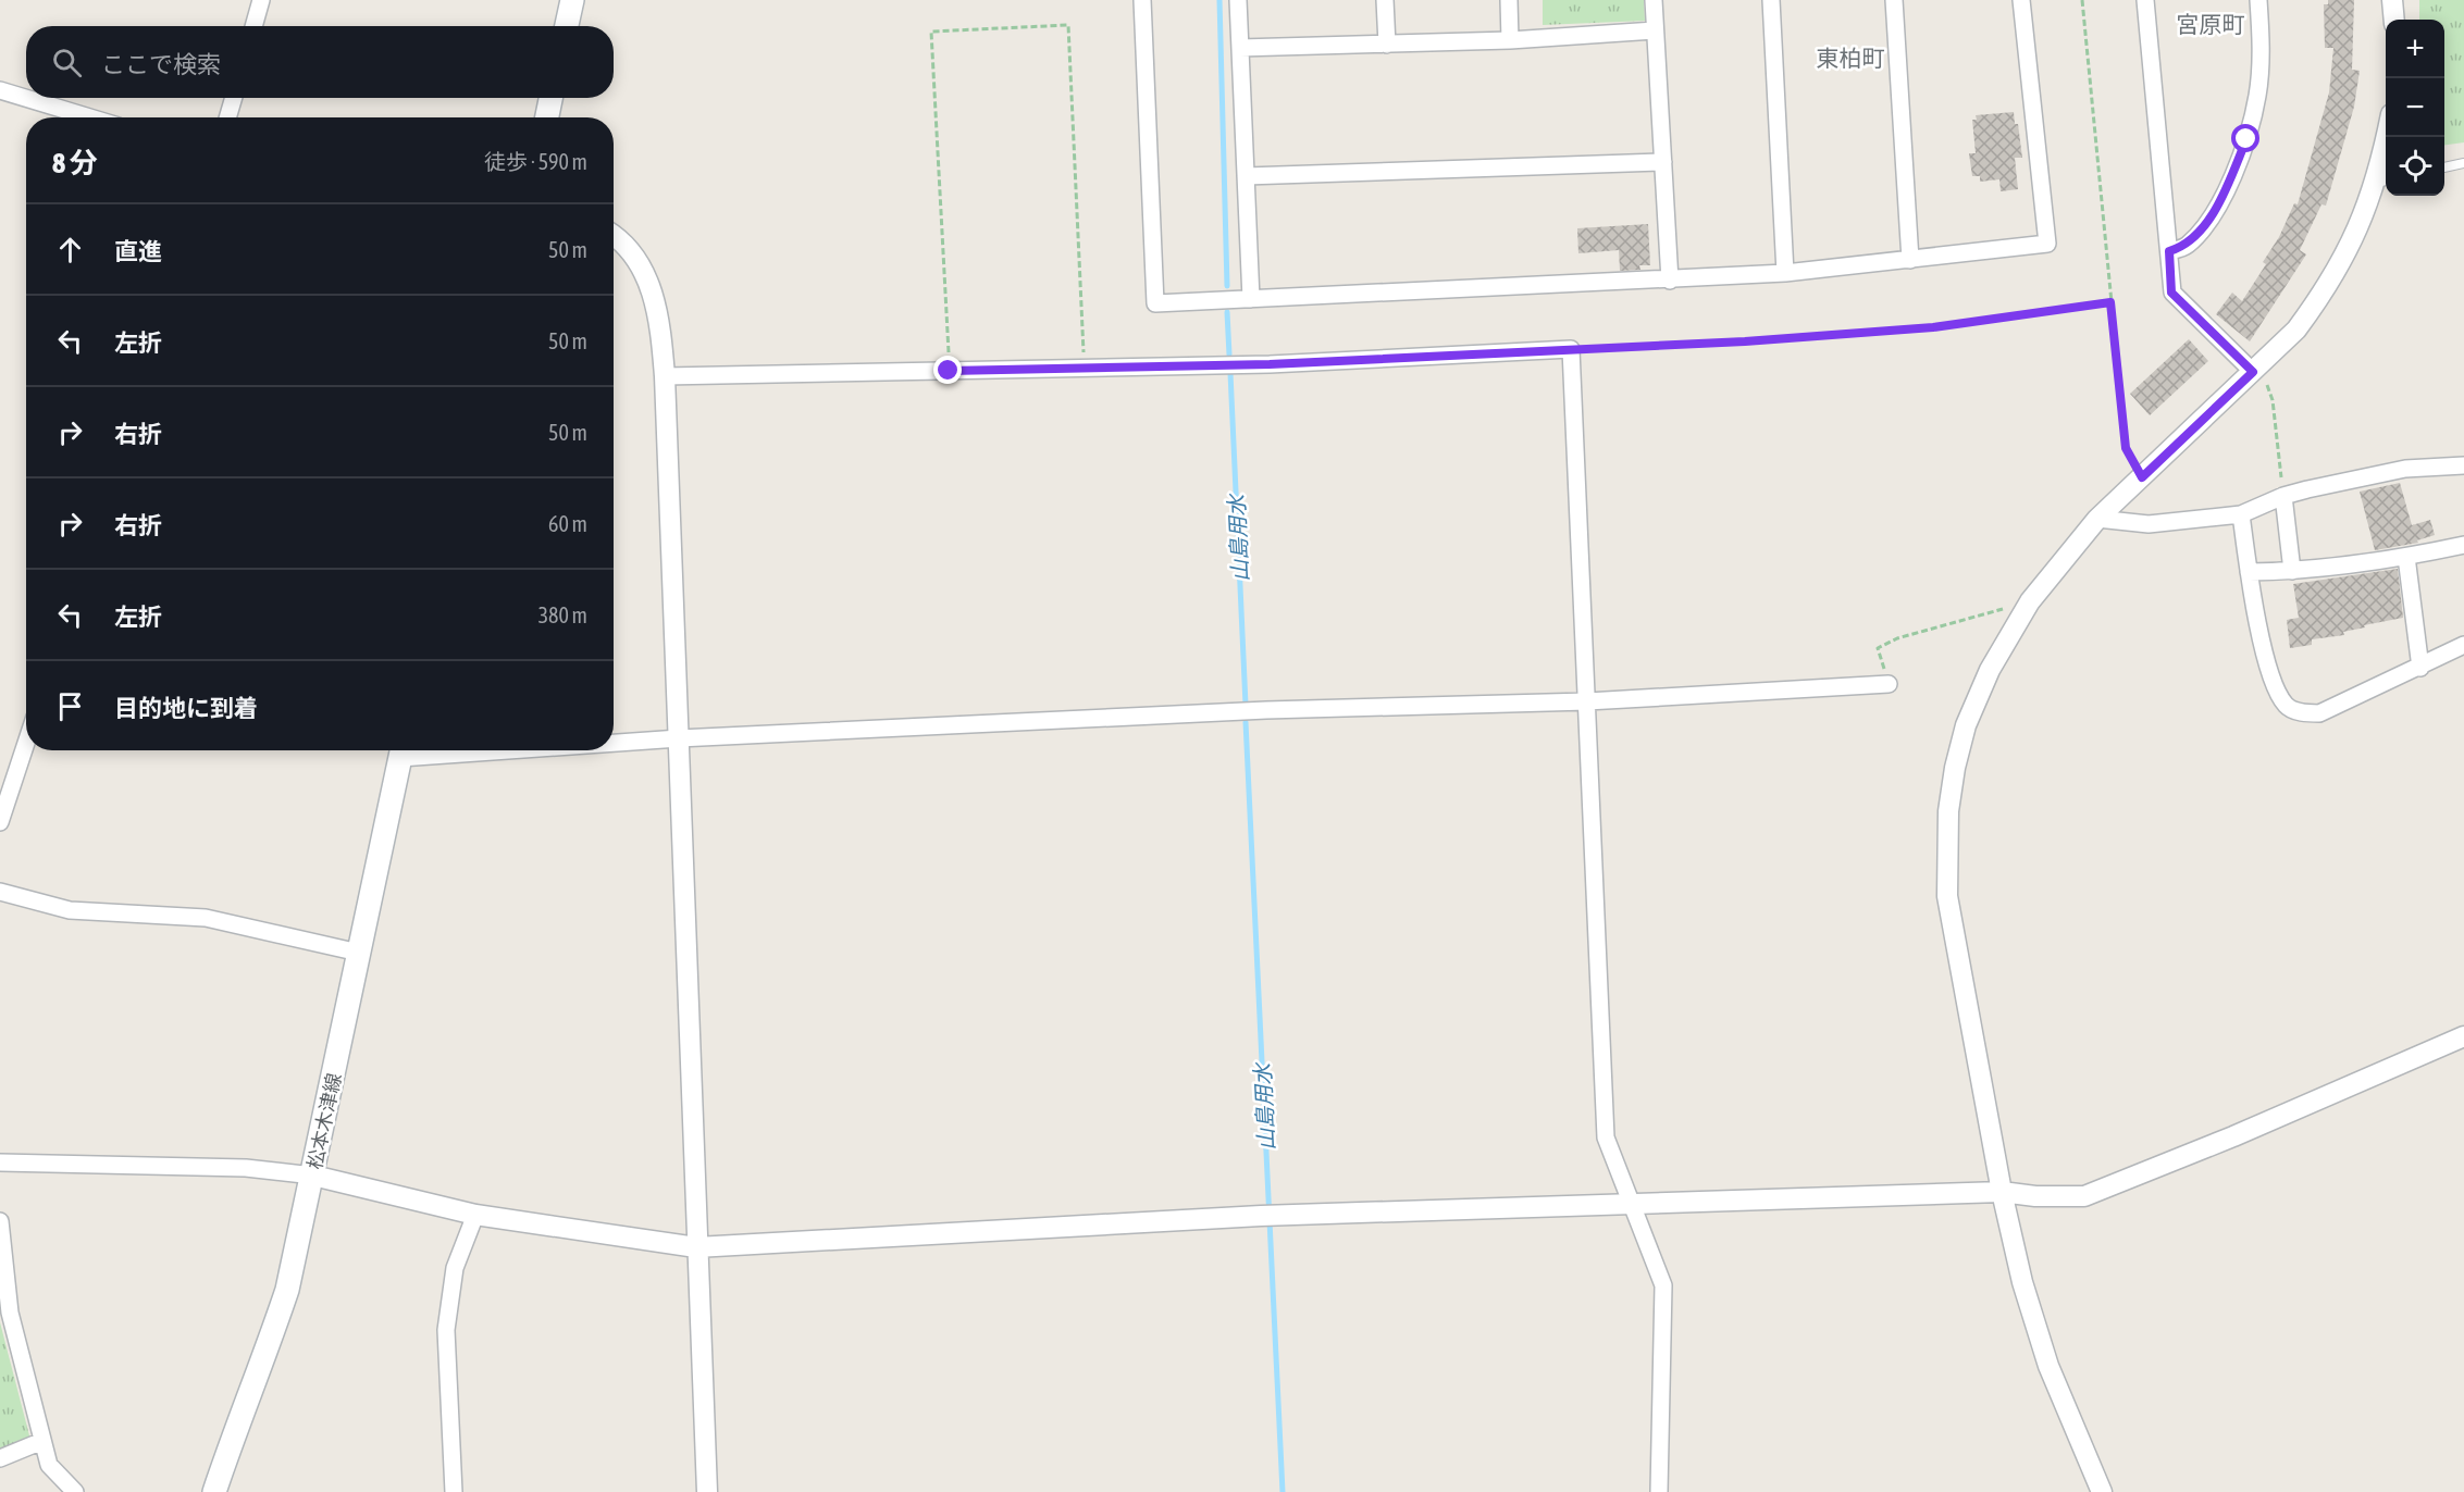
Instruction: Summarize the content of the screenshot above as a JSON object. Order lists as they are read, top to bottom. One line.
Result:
{"streets":{"main road":["松本木津線"]},"districts":["宮原町","東柏町"],"water":["山島用水"],"page":{"map_buttons":["+","−"],"search":"ここで検索","heading":["8 分","徒歩 · 590 m"],"list":[["直進","50 m"],["左折","50 m"],["右折","50 m"],["右折","60 m"],["左折","380 m"],"目的地に到着"]}}
